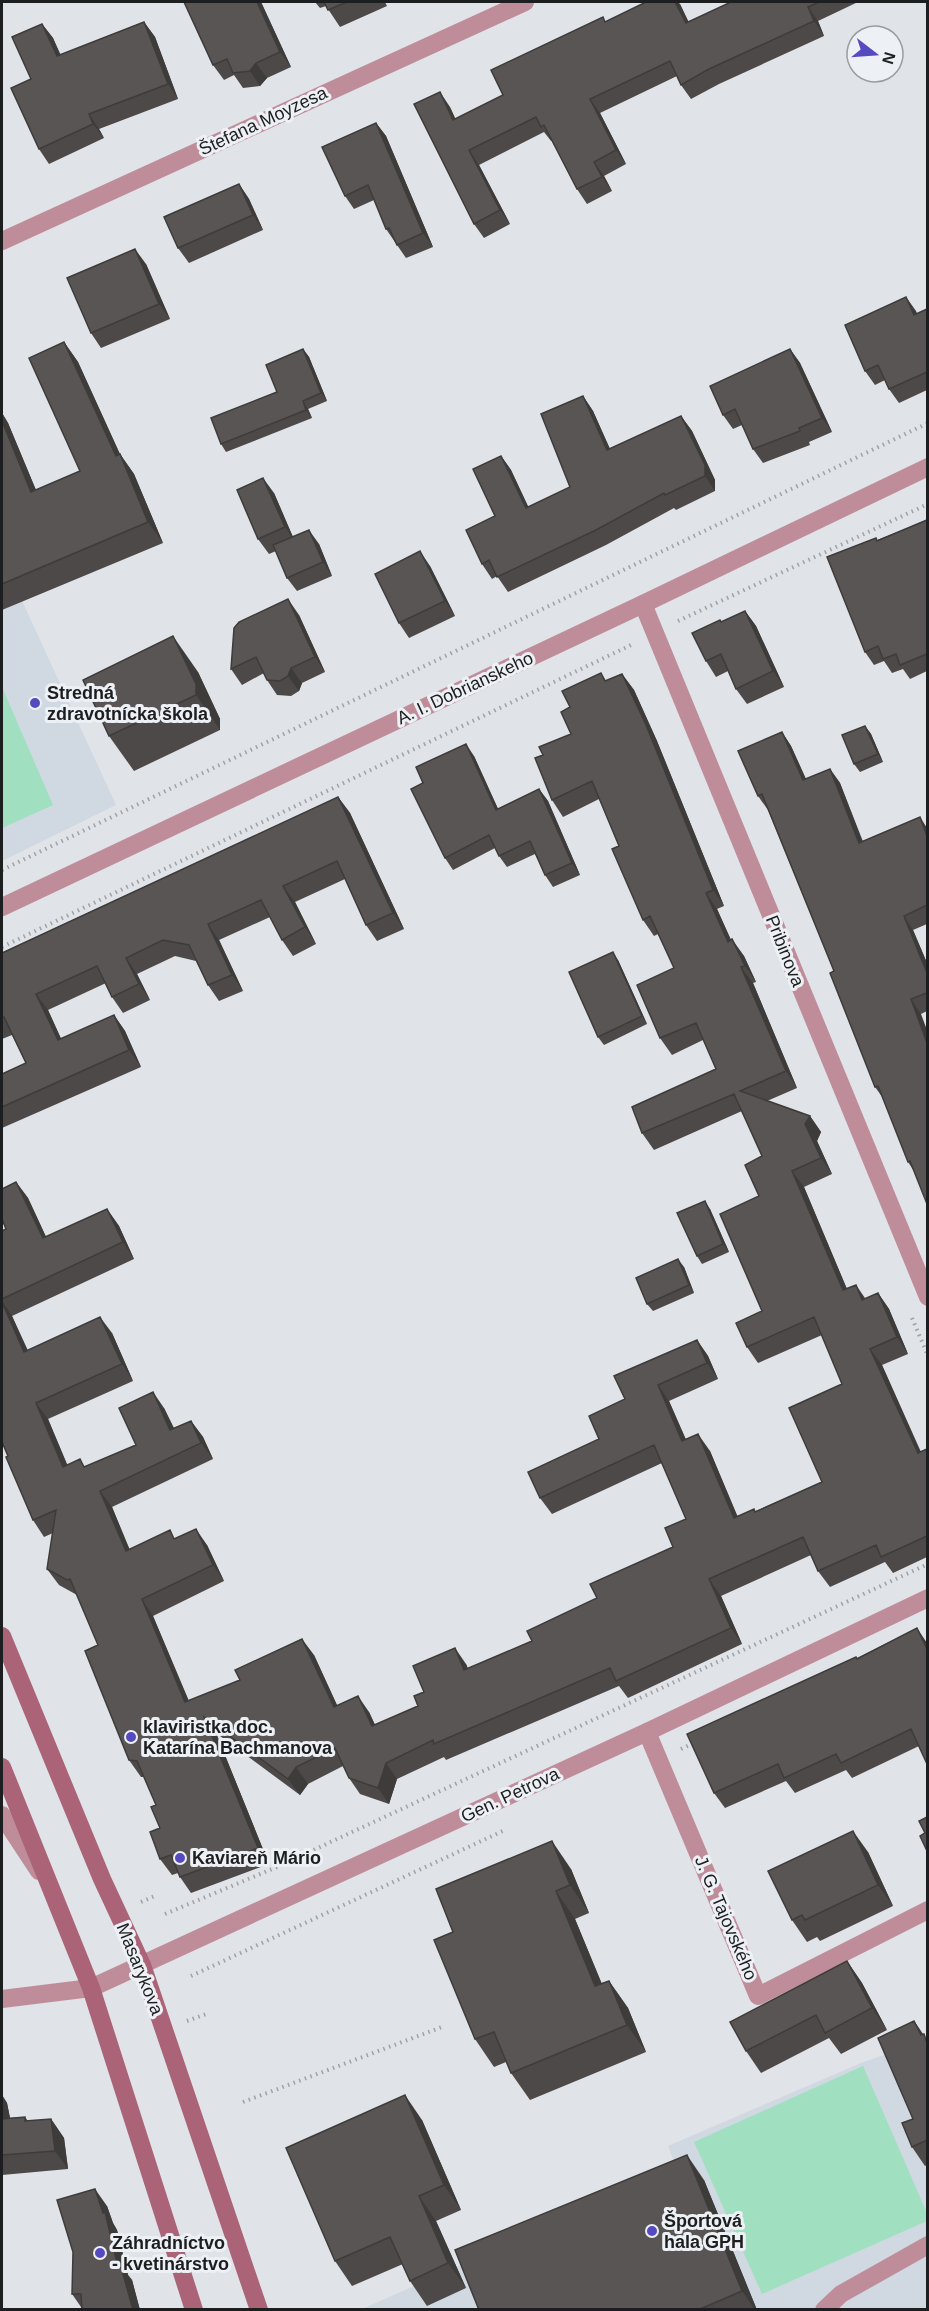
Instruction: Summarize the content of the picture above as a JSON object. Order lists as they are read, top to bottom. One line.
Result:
{"streets":{"main road":["Masarykova"],"street":["Štefana Moyzesa","A. I. Dobrianskeho","Pribinova","Gen. Petrova","J. G. Tajovského"]},"crossings":[["A. I. Dobrianskeho","Pribinova"],["Gen. Petrova","J. G. Tajovského"],["Gen. Petrova","Masarykova"]],"places":["Stredná zdravotnícka škola","klaviristka doc. Katarína Bachmanova","Kaviareň Mário","Športová hala GPH","Záhradníctvo - kvetinárstvo"],"north":"right"}
